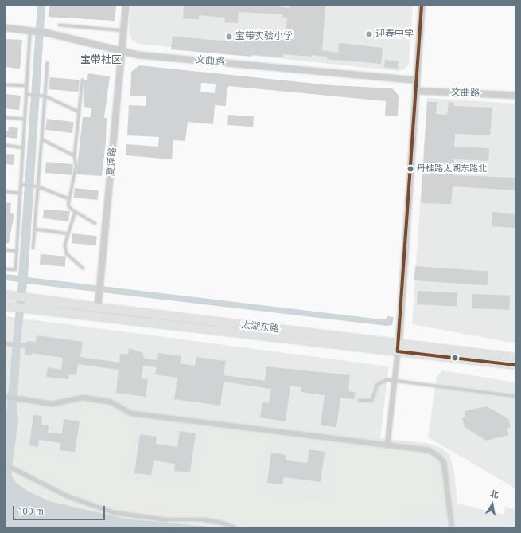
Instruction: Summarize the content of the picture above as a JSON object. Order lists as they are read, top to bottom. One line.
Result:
{"streets":{"main road":["太湖东路"],"street":["文曲路","夏莲路"]},"crossings":[["文曲路","夏莲路"],["夏莲路","太湖东路"]],"districts":["宝带社区"],"places":["迎春中学","宝带实验小学","丹桂路太湖东路北"],"scale_bar":"100 m","north":"top"}
